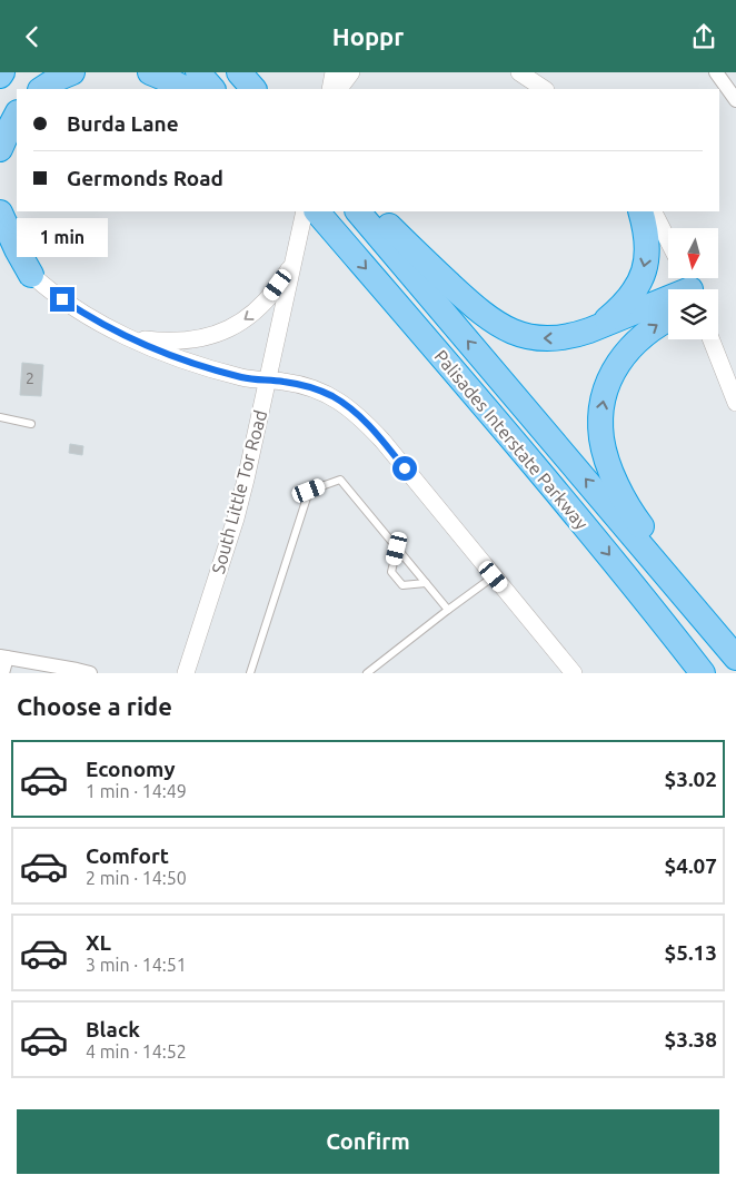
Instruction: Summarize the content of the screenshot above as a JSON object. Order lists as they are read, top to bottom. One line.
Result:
{"streets":{"highway":["Palisades Interstate Parkway"],"street":["South Little Tor Road"]},"house_numbers":["2"],"north":"bottom","page":{"header":"Hoppr","banner":["Burda Lane","Germonds Road"],"bubble":"1 min","heading":"Choose a ride","list":[{"name":"Economy","note":"1 min · 14:49","value":"$3.02"},{"name":"Comfort","note":"2 min · 14:50","value":"$4.07"},{"name":"XL","note":"3 min · 14:51","value":"$5.13"},{"name":"Black","note":"4 min · 14:52","value":"$3.38"}],"buttons":"Confirm"}}
